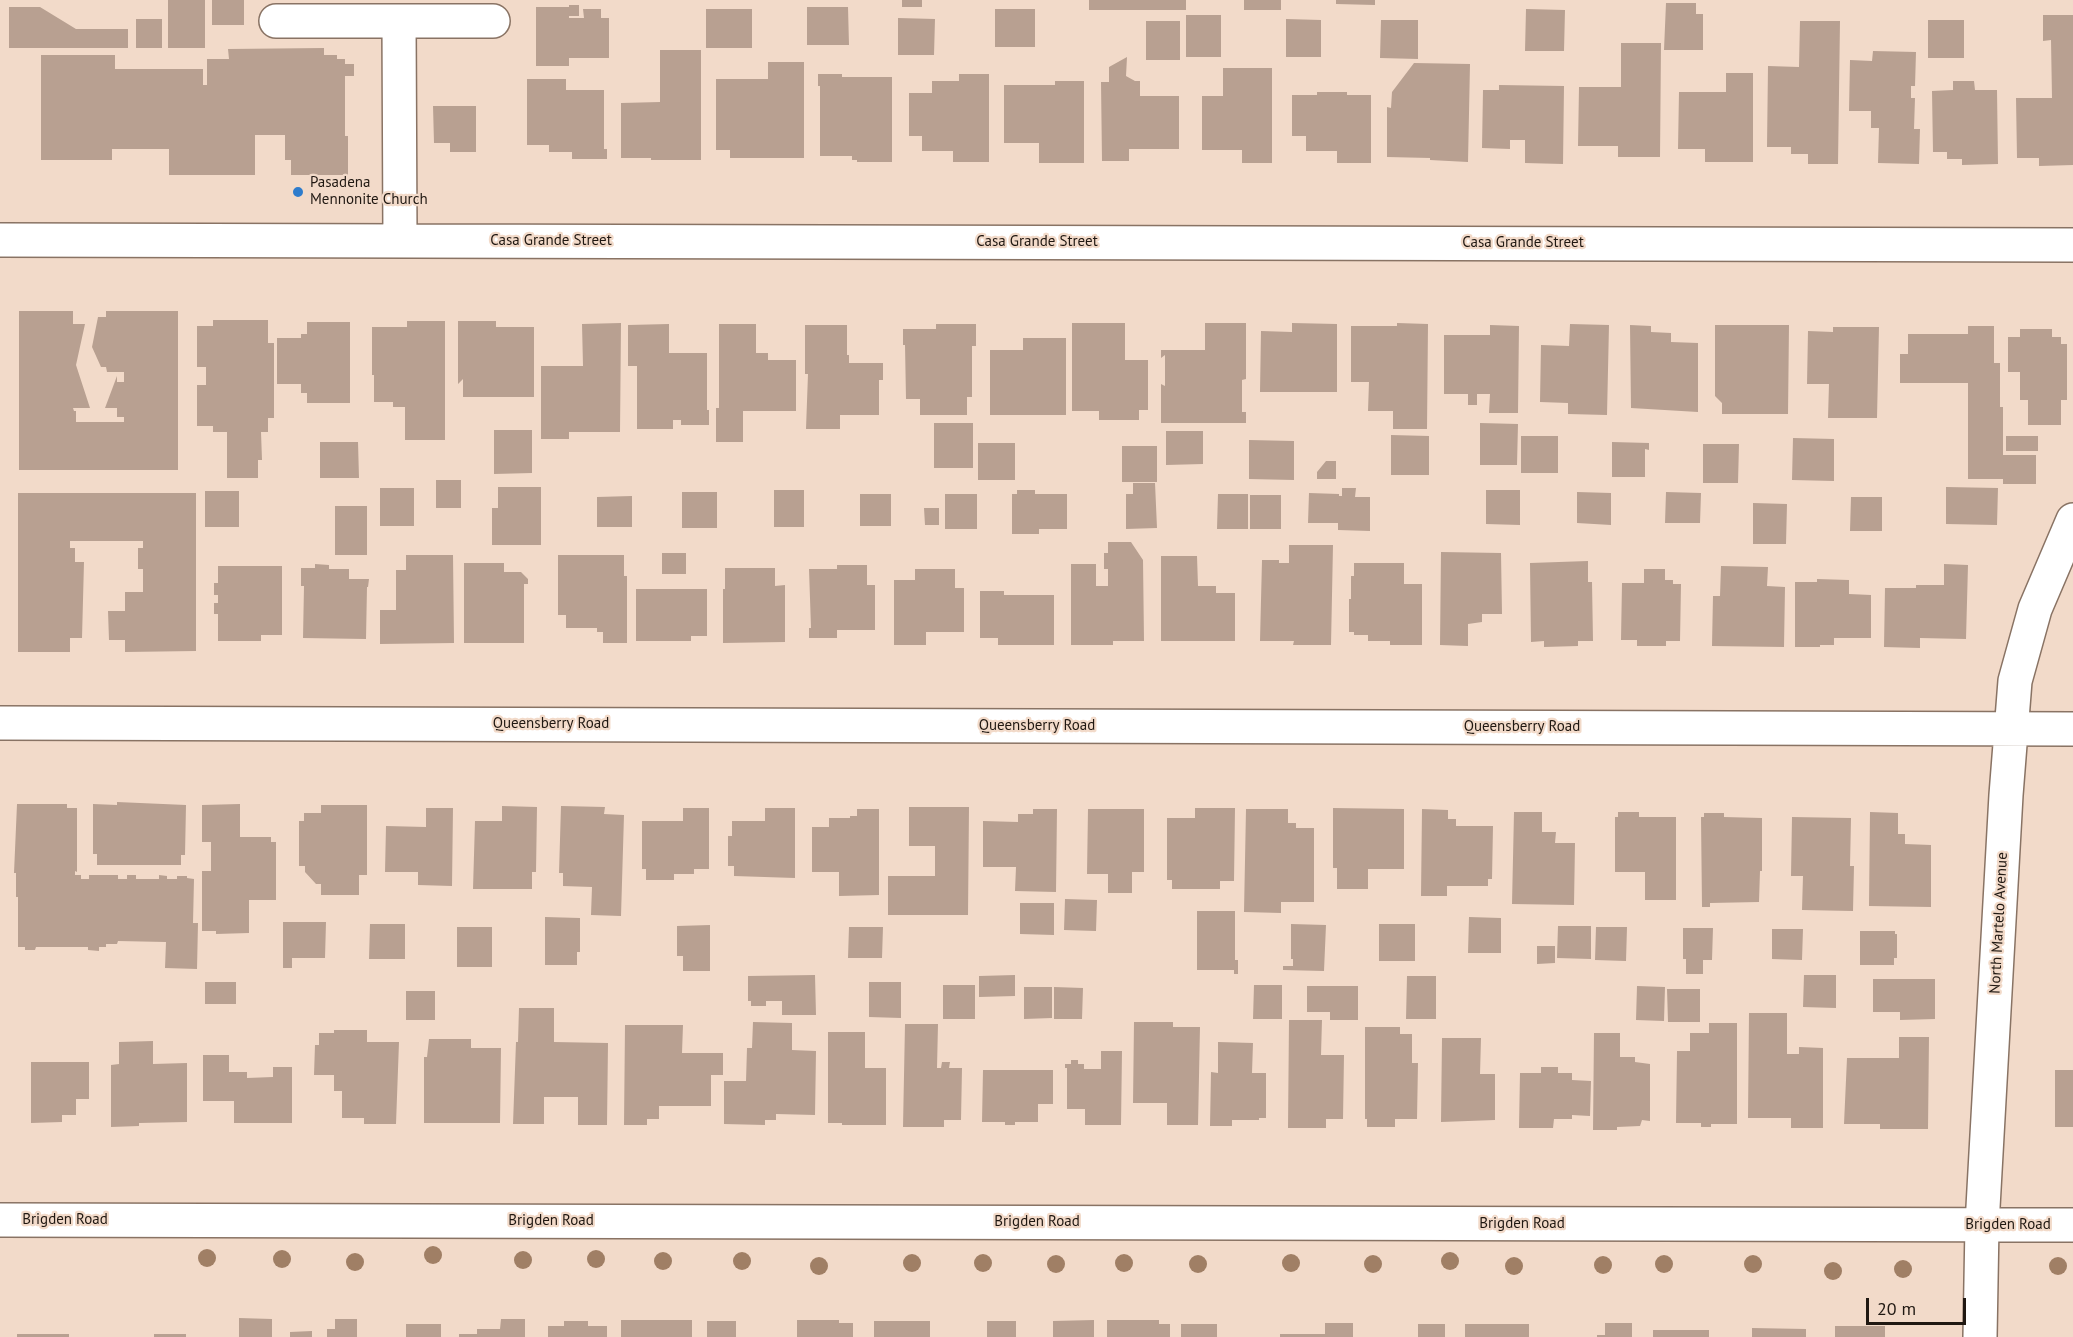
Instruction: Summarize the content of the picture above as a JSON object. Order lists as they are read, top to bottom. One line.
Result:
{"streets":{"street":["Casa Grande Street","Queensberry Road","North Martelo Avenue","Brigden Road"]},"crossings":[["Queensberry Road","North Martelo Avenue"],["North Martelo Avenue","Brigden Road"]],"places":["Pasadena Mennonite Church"],"scale_bar":"20 m"}
